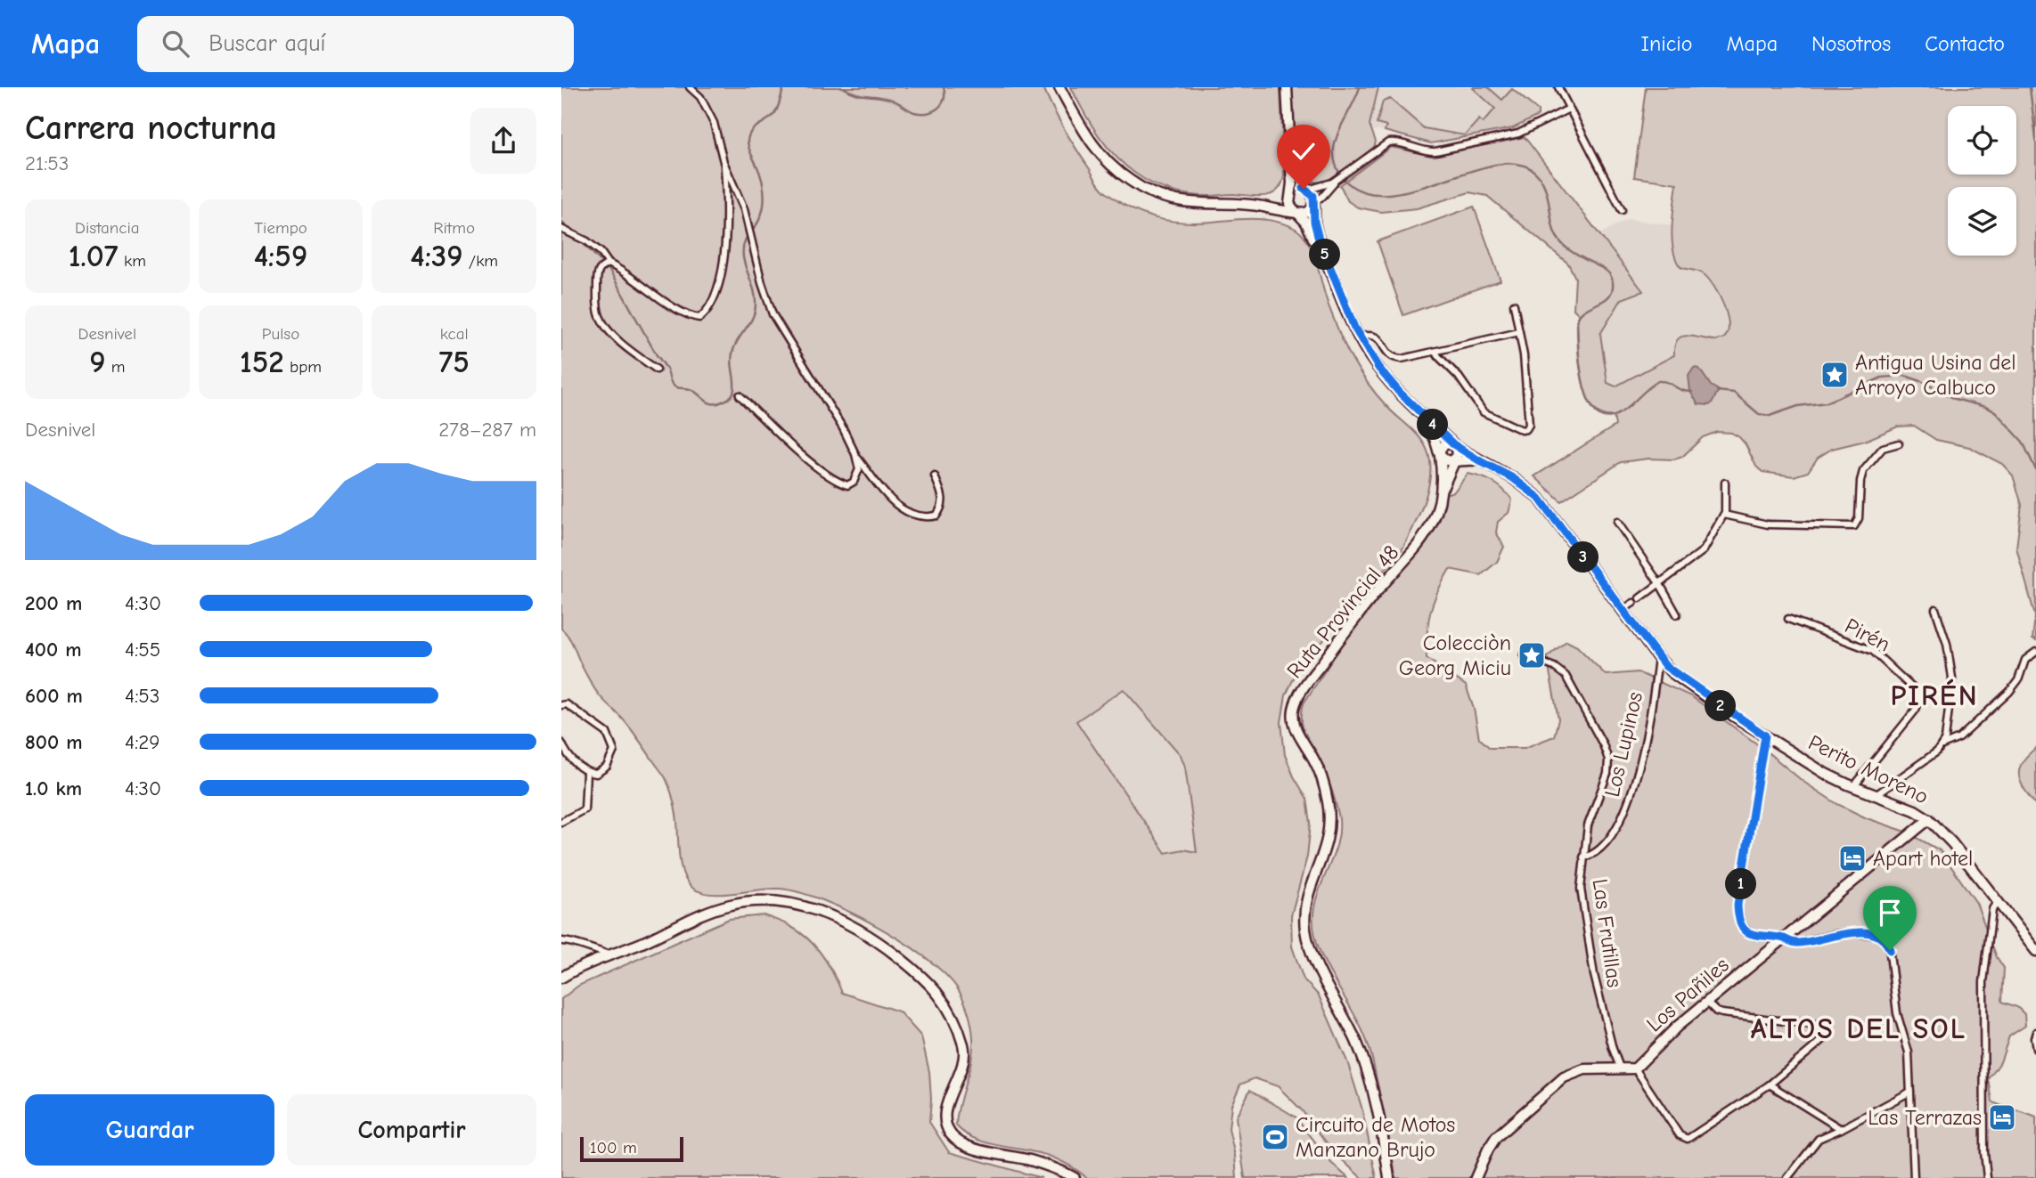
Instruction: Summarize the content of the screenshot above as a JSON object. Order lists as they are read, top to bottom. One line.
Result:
{"streets":{"main road":["Ruta Provincial 48","Perito Moreno","Los Pañiles"],"street":["Pirén","Los Lupinos","Las Frutillas"]},"crossings":[["Ruta Provincial 48","Perito Moreno"],["Pirén","Perito Moreno"],["Los Lupinos","Perito Moreno"],["Los Lupinos","Las Frutillas"],["Perito Moreno","Los Pañiles"]],"districts":["PIRÉN","ALTOS DEL SOL"],"places":{"place":["Antigua Usina del Arroyo Calbuco","Colecciòn Georg Miciu"],"hotel":["Apart hotel","Las Terrazas"],"sports":["Circuito de Motos Manzano Brujo"]},"scale_bar":"100 m","page":{"header":"Mapa","search":"Buscar aquí","nav":["Inicio","Mapa","Nosotros","Contacto"],"heading":["Carrera nocturna","21:53"],"stats":[["Distancia","1.07 km"],["Tiempo","4:59"],["Ritmo","4:39 /km"],["Desnivel","9 m"],["Pulso","152 bpm"],["kcal","75"]],"pins":["5","4","3","2","1"],"chart":["Desnivel","278–287 m"],"list":[{"name":"200 m","note":"4:30"},{"name":"400 m","note":"4:55"},{"name":"600 m","note":"4:53"},{"name":"800 m","note":"4:29"},{"name":"1.0 km","note":"4:30"}],"buttons":["Guardar","Compartir"],"scale":"100 m"}}
